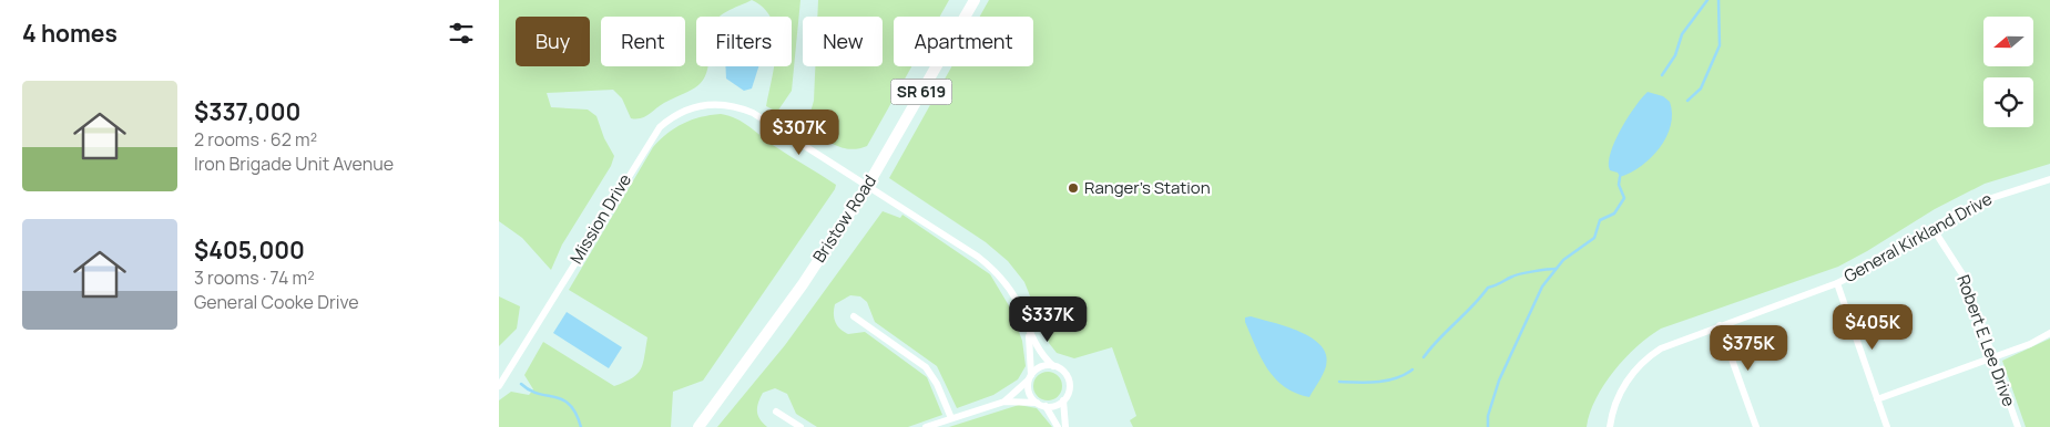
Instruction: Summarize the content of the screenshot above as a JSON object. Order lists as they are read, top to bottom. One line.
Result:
{"streets":{"main road":["SR 619","Bristow Road"],"street":["Mission Drive","General Kirkland Drive","Robert E Lee Drive"]},"crossings":[["Mission Drive","Bristow Road"],["General Kirkland Drive","Robert E Lee Drive"]],"places":["Ranger's Station"],"north":"left","page":{"heading":"4 homes","chip":["Buy","Rent","Filters","New","Apartment"],"list":[{"name":"$337,000","note":"2 rooms · 62 m² · Iron Brigade Unit Avenue"},{"name":"$405,000","note":"3 rooms · 74 m² · General Cooke Drive"}],"price":["$307K","$337K","$405K","$375K"]}}
